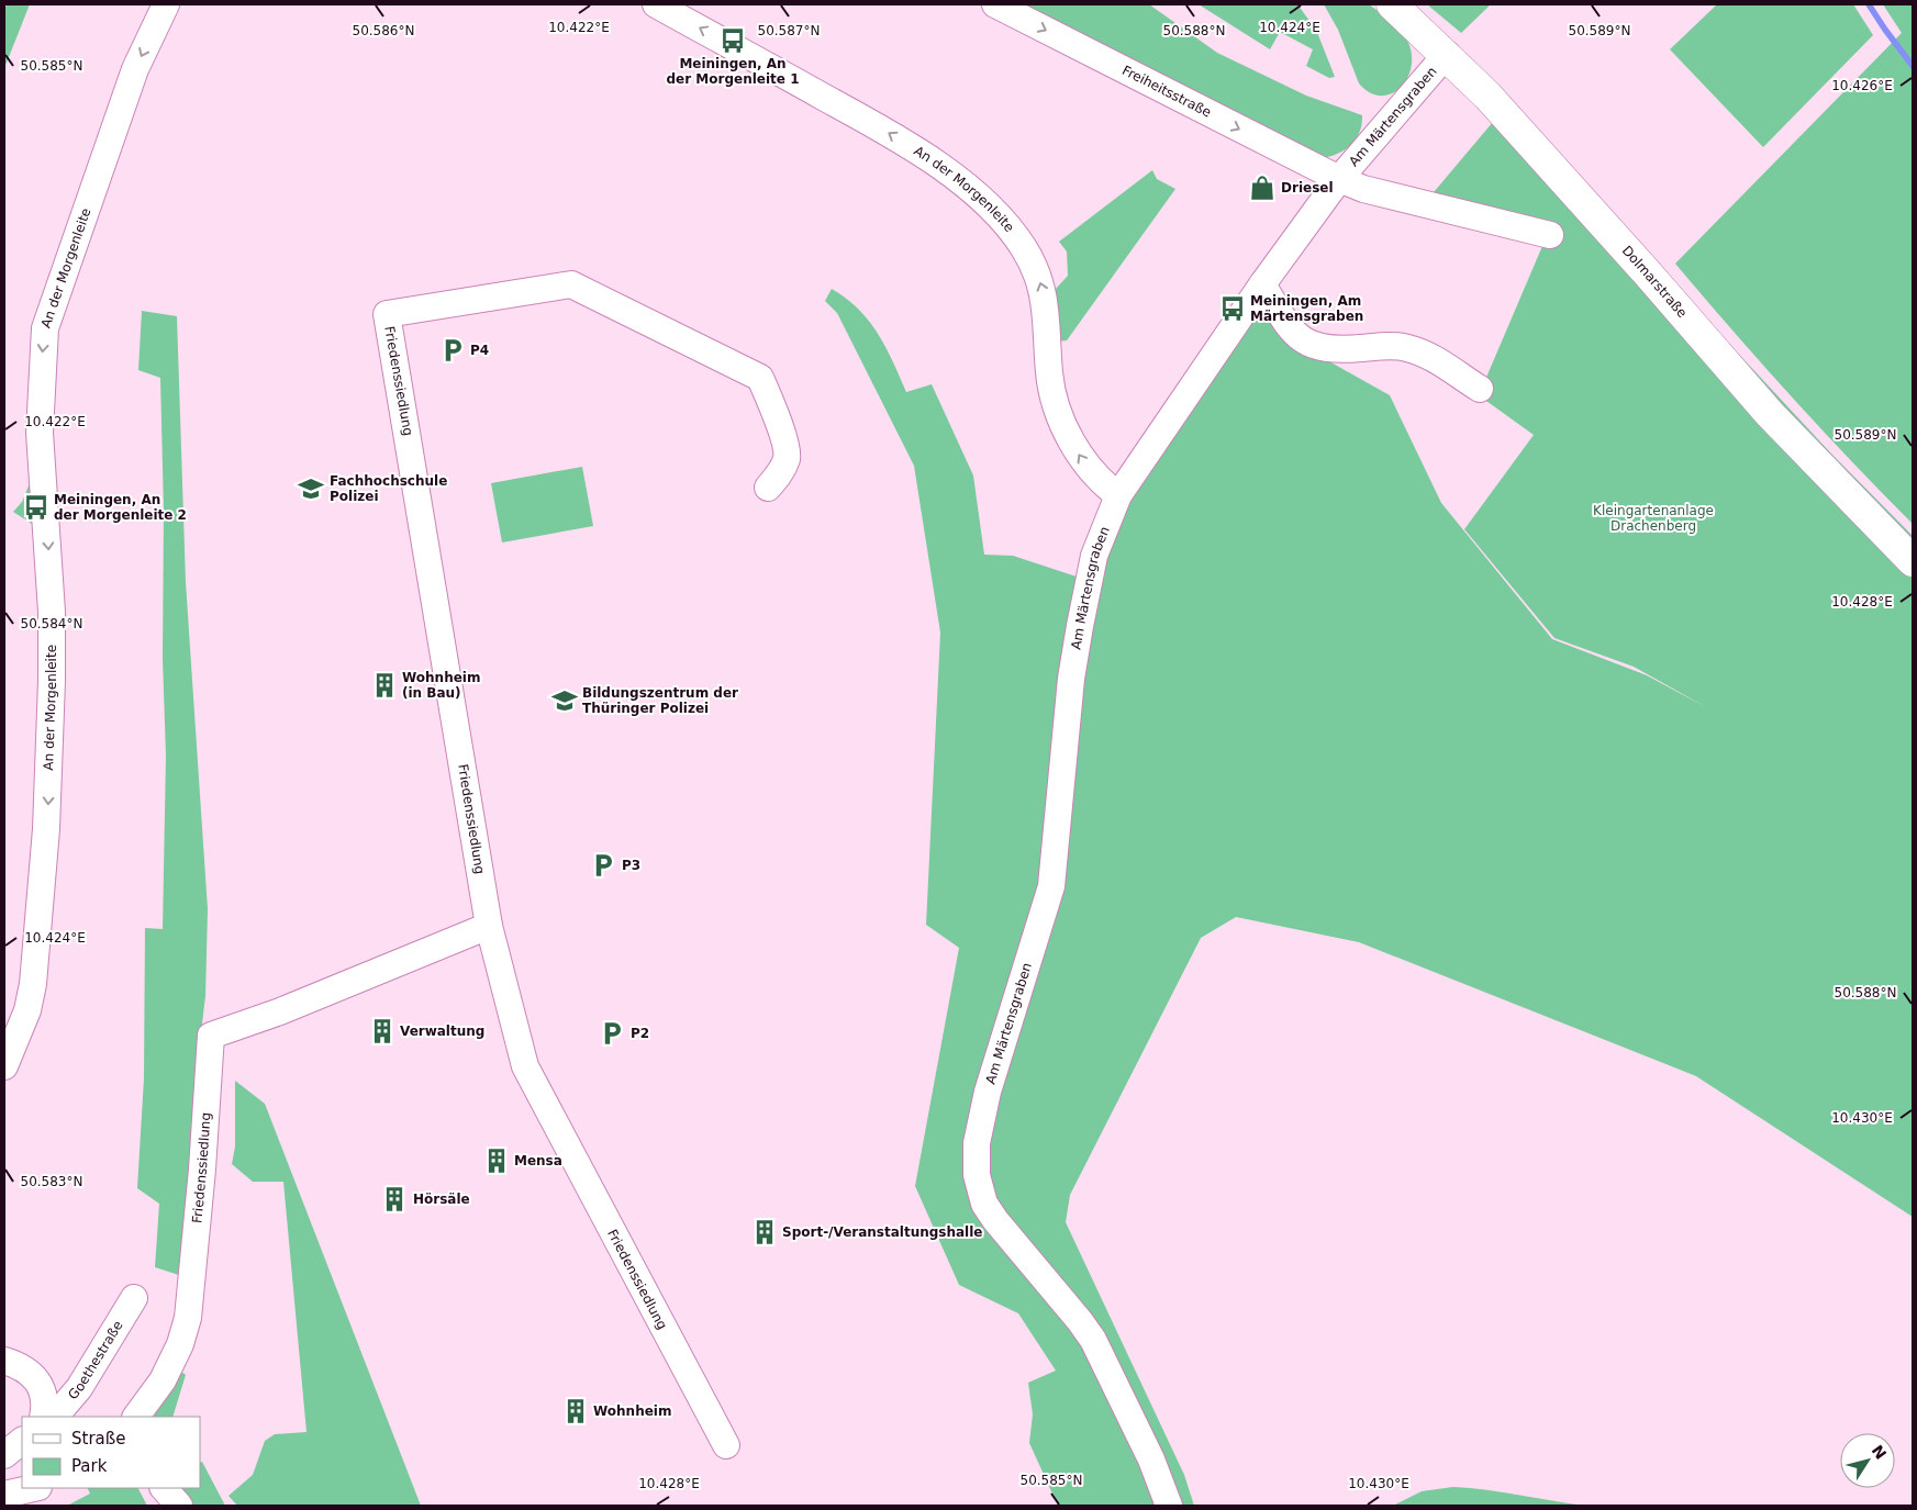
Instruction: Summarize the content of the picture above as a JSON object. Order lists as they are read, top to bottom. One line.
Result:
{"streets":{"main road":["Dolmarstraße"],"street":["Freiheitsstraße","Am Märtensgraben","An der Morgenleite","Friedenssiedlung","Goethestraße"]},"crossings":[["Freiheitsstraße","Am Märtensgraben"],["Am Märtensgraben","An der Morgenleite"],["Am Märtensgraben","Dolmarstraße"]],"one_way":["Freiheitsstraße"],"parks":["Kleingartenanlage Drachenberg"],"places":{"bus stop":["Meiningen, An der Morgenleite 1","Meiningen, Am Märtensgraben","Meiningen, An der Morgenleite 2"],"shop":["Driesel"],"parking":["P4","P3","P2"],"school or university":["Fachhochschule Polizei","Bildungszentrum der Thüringer Polizei"],"building":["Wohnheim (in Bau)","Verwaltung","Mensa","Hörsäle","Sport-/Veranstaltungshalle","Wohnheim"]},"legend":["Straße","Park"],"north":"top right","coordinates":["10.422°E","10.424°E","50.588°N","50.586°N","50.587°N","50.589°N","50.585°N","10.426°E","10.428°E","50.584°N","10.430°E","50.583°N"]}
